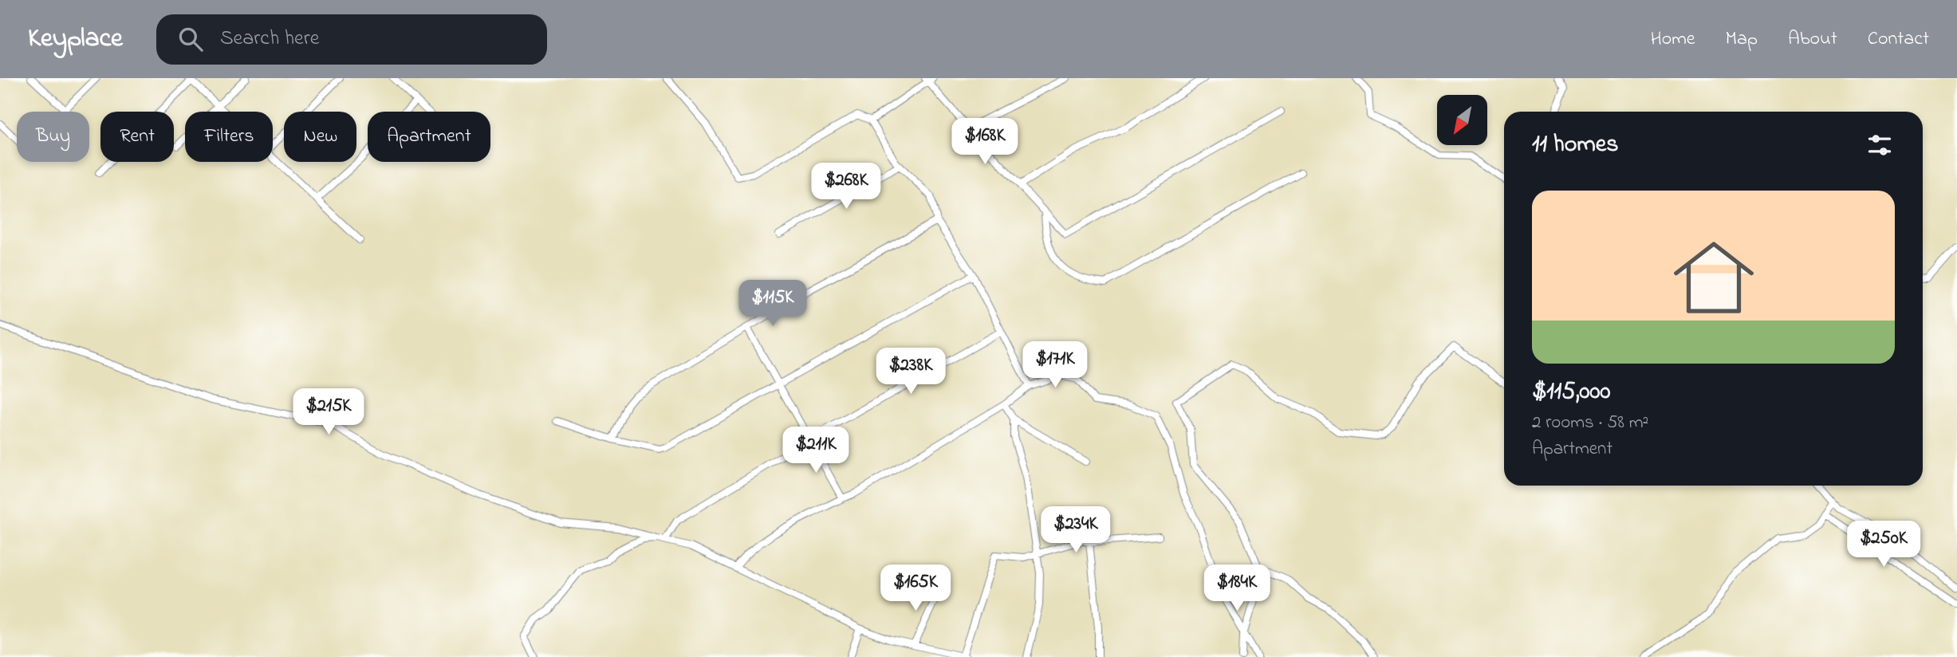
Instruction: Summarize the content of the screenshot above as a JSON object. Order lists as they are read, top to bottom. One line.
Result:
{"north":"bottom left","page":{"header":"Keyplace","search":"Search here","nav":["Home","Map","About","Contact"],"chip":["Buy","Rent","Filters","New","Apartment"],"heading":"11 homes","price":["$168K","$268K","$115K","$171K","$238K","$215K","$211K","$234K","$250K","$165K","$184K"],"list":[{"name":"$115,000","note":"2 rooms · 58 m² · Apartment"}]}}
